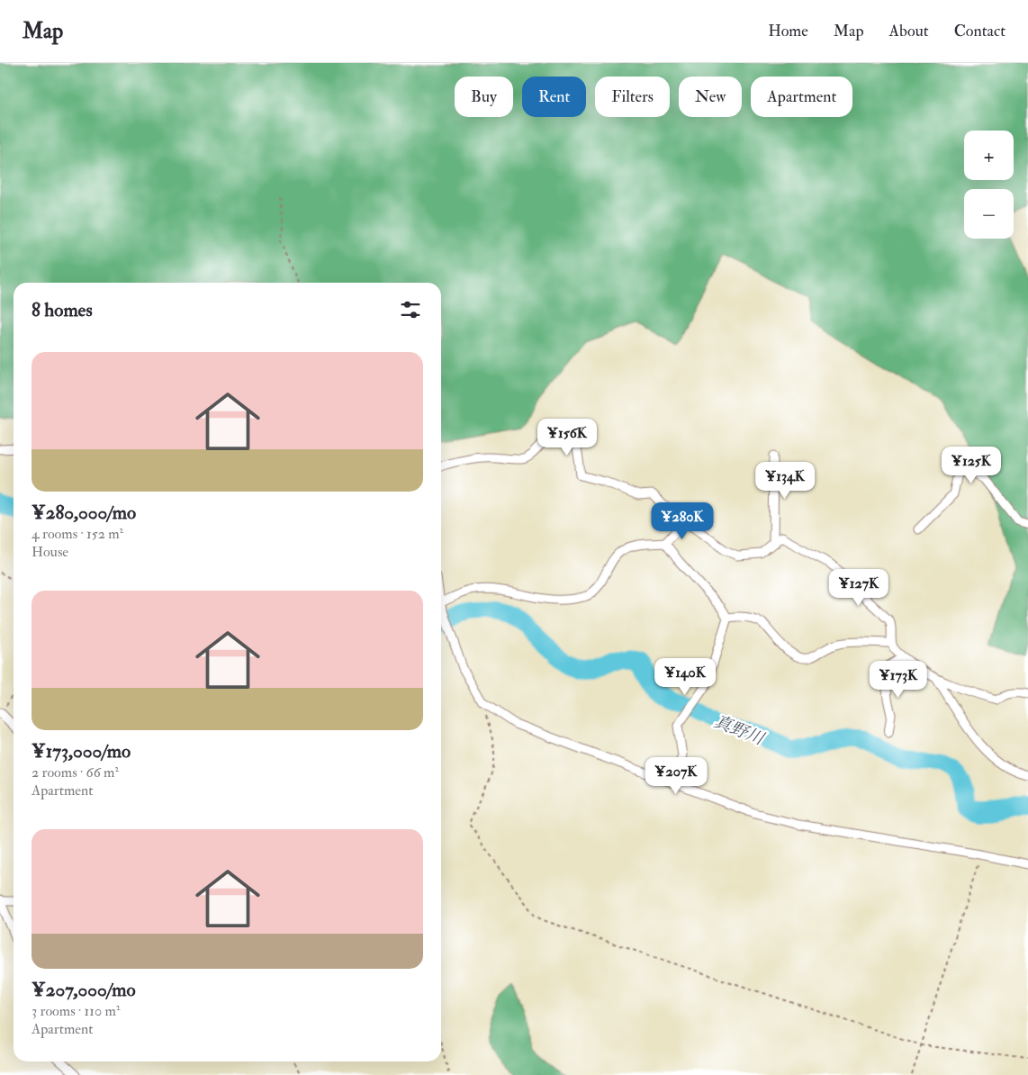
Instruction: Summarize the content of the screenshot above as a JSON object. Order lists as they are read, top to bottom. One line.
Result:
{"water":["真野川"],"page":{"header":"Map","nav":["Home","Map","About","Contact"],"chip":["Buy","Rent","Filters","New","Apartment"],"map_buttons":["+","−"],"heading":"8 homes","list":[{"name":"¥280,000/mo","note":"4 rooms · 152 m² · House"},{"name":"¥173,000/mo","note":"2 rooms · 66 m² · Apartment"},{"name":"¥207,000/mo","note":"3 rooms · 110 m² · Apartment"}],"price":["¥156K","¥125K","¥134K","¥280K","¥127K","¥140K","¥173K","¥207K"]}}
